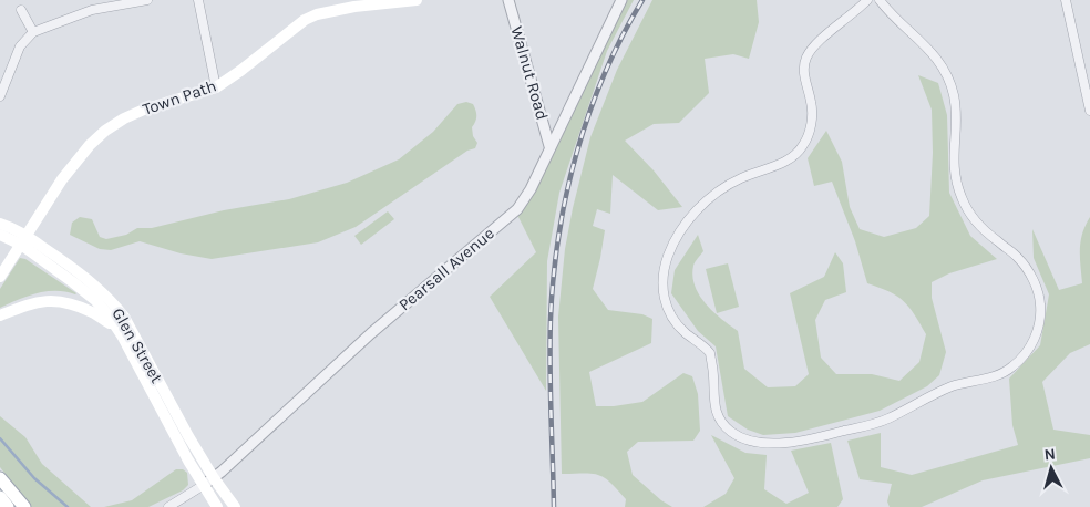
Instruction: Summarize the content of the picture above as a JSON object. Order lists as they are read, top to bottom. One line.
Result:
{"streets":{"main road":["Town Path","Glen Street"],"street":["Walnut Road","Pearsall Avenue"]},"crossings":[["Walnut Road","Pearsall Avenue"],["Town Path","Glen Street"],["Pearsall Avenue","Glen Street"]],"north":"top"}
